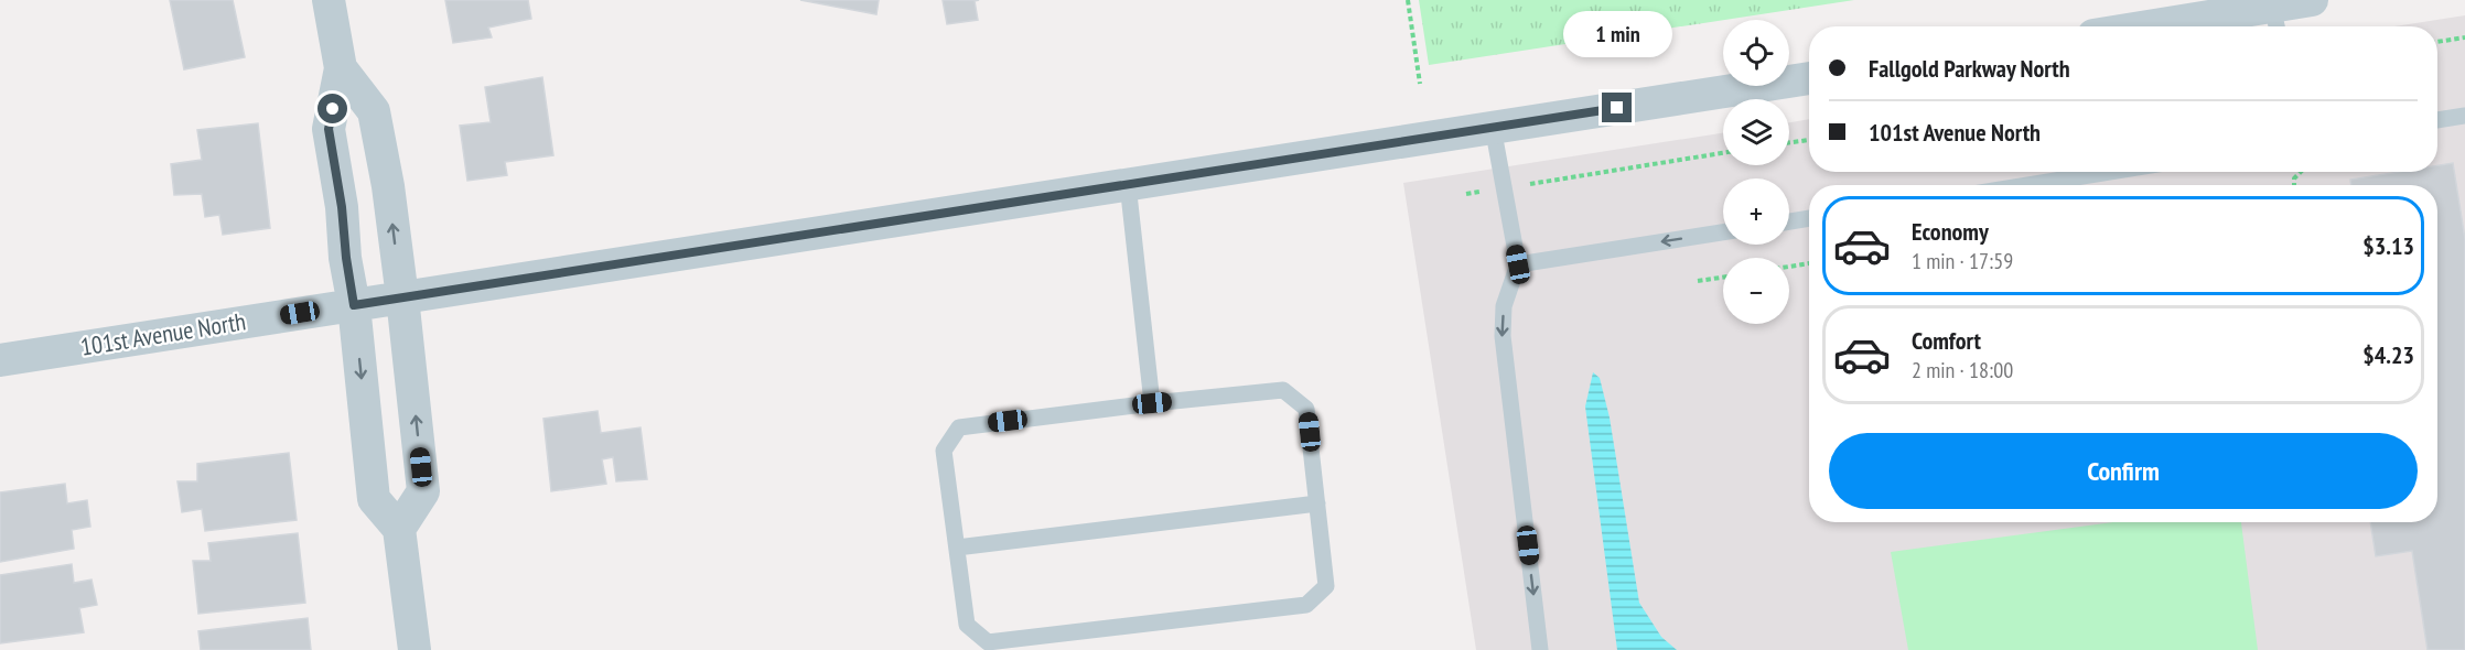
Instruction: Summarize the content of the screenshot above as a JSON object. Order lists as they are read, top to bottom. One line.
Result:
{"streets":{"street":["101st Avenue North"]},"page":{"bubble":"1 min","map_buttons":["+","−"],"banner":["Fallgold Parkway North","101st Avenue North"],"list":[{"name":"Economy","note":"1 min · 17:59","value":"$3.13"},{"name":"Comfort","note":"2 min · 18:00","value":"$4.23"}],"buttons":"Confirm"}}
